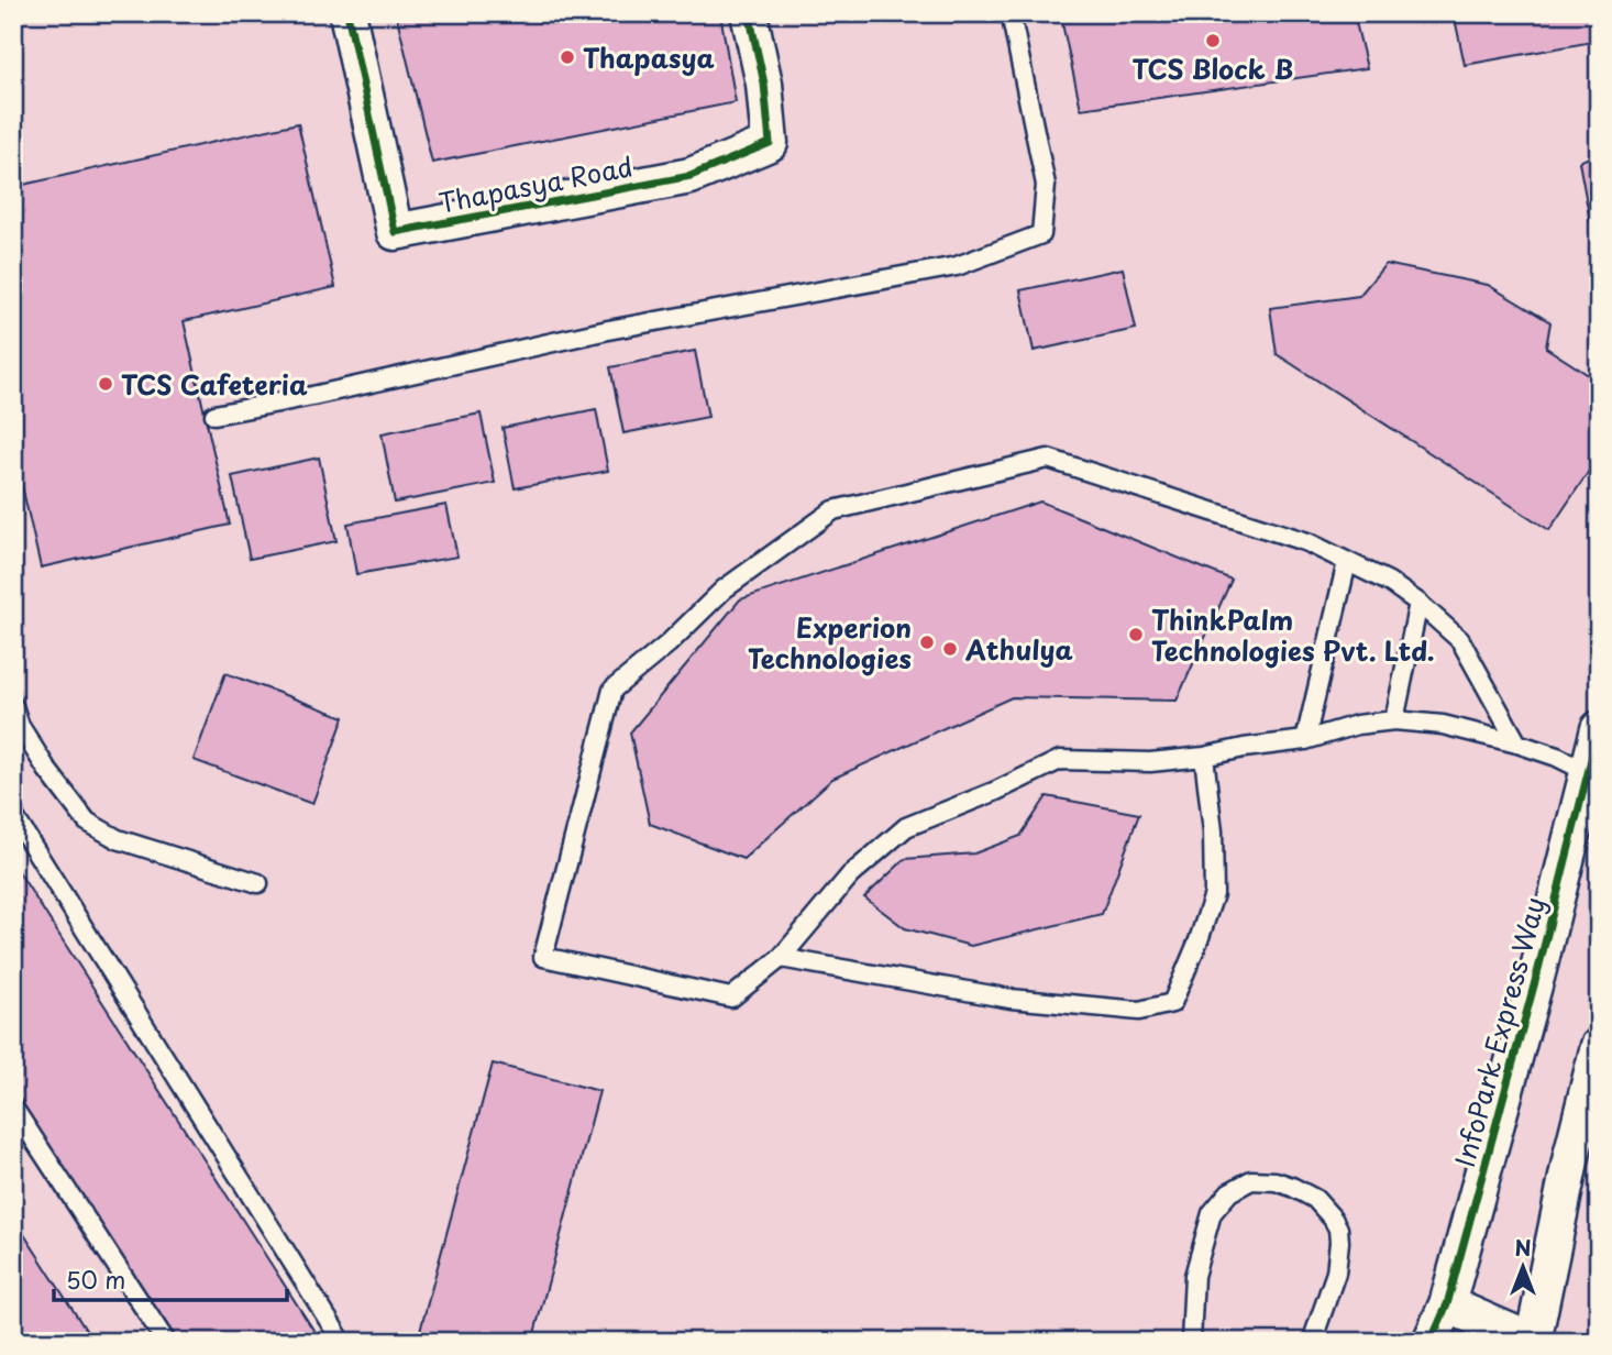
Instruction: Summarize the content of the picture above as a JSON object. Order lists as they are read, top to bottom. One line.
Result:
{"streets":{"street":["Thapasya Road","InfoPark Express Way"]},"places":["TCS Block B","Thapasya","TCS Cafeteria","ThinkPalm Technologies Pvt. Ltd.","Experion Technologies","Athulya"],"scale_bar":"50 m","north":"top"}
